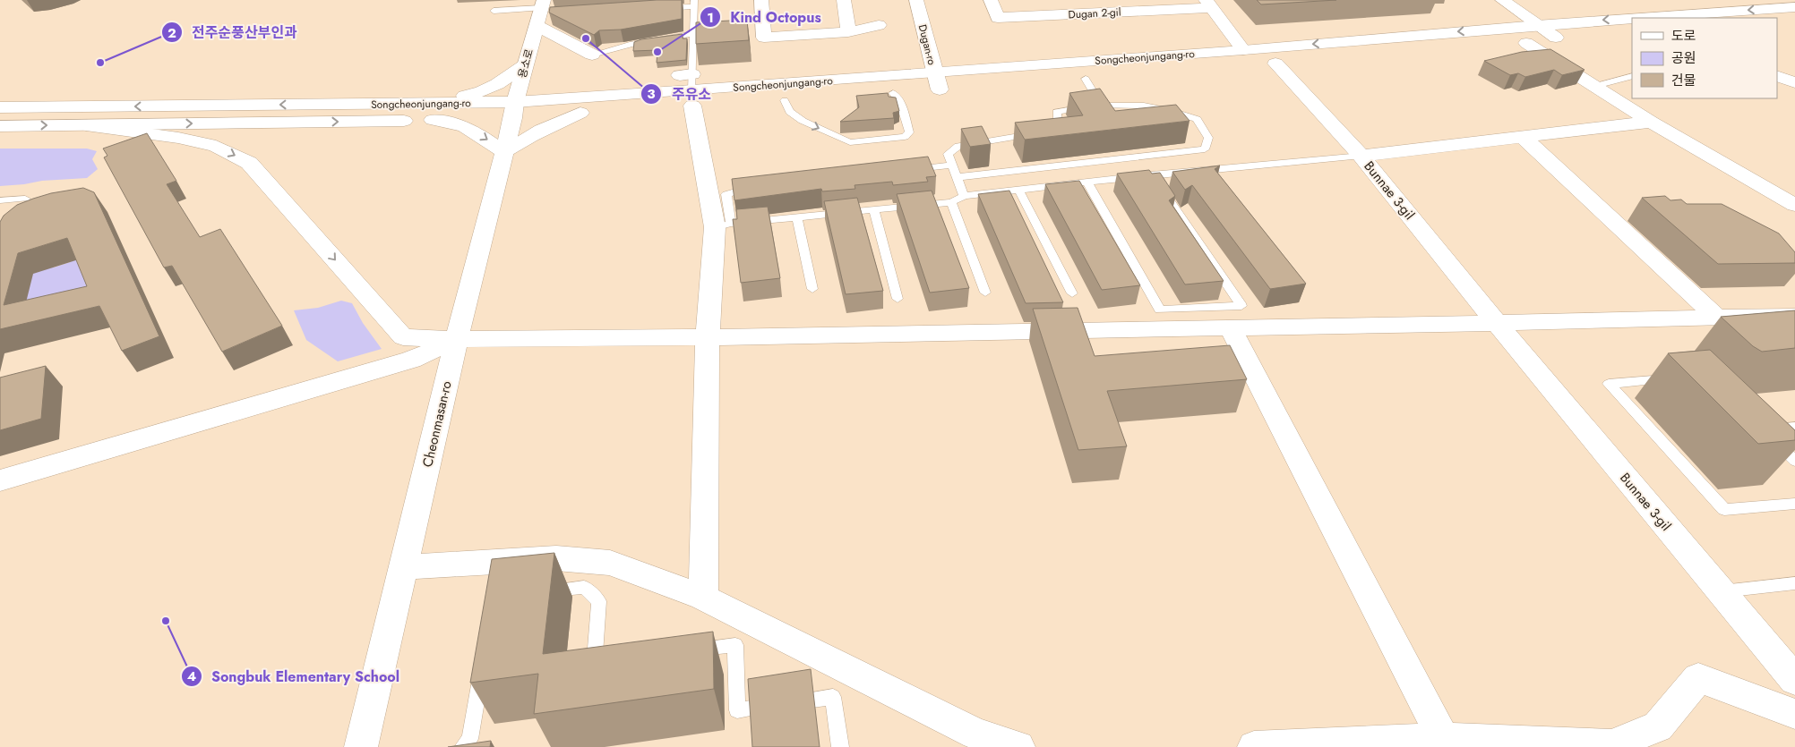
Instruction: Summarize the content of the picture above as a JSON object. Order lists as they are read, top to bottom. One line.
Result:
{"streets":{"street":["Dugan 2-gil","Dugan-ro","Songcheonjungang-ro","용소로","Bunnae 3-gil","Cheonmasan-ro"]},"crossings":[["Dugan-ro","Songcheonjungang-ro"],["Songcheonjungang-ro","용소로"],["Songcheonjungang-ro","Bunnae 3-gil"],["Songcheonjungang-ro","Cheonmasan-ro"],["용소로","Cheonmasan-ro"]],"places":["주유소","Kind Octopus","전주순풍산부인과","Songbuk Elementary School"],"legend":["도로","공원","건물"]}
